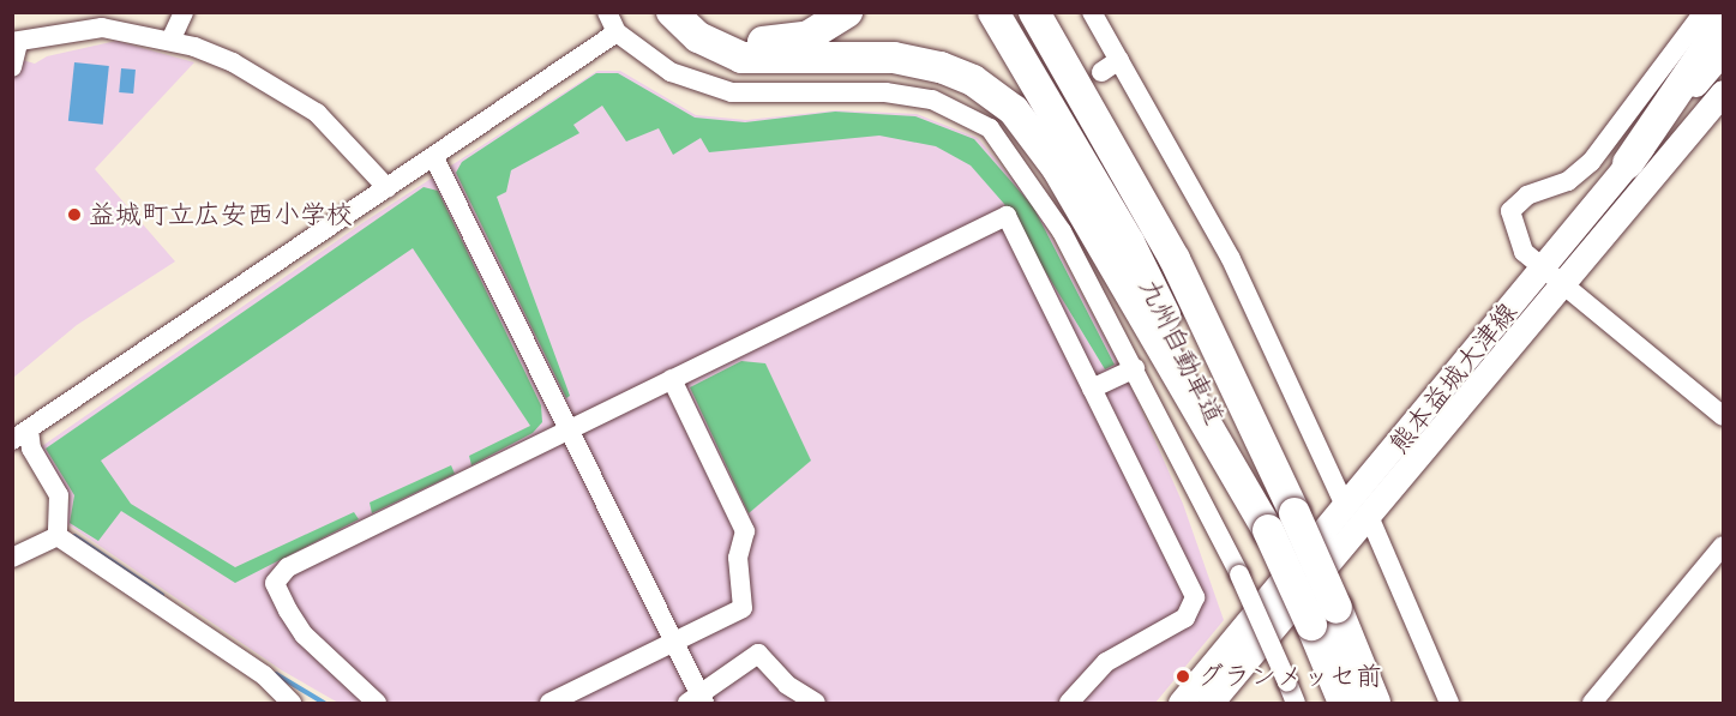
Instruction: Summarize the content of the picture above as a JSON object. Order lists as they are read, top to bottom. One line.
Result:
{"streets":{"highway":["九州自動車道"],"main road":["熊本益城大津線"]},"places":["益城町立広安西小学校","グランメッセ前"]}
